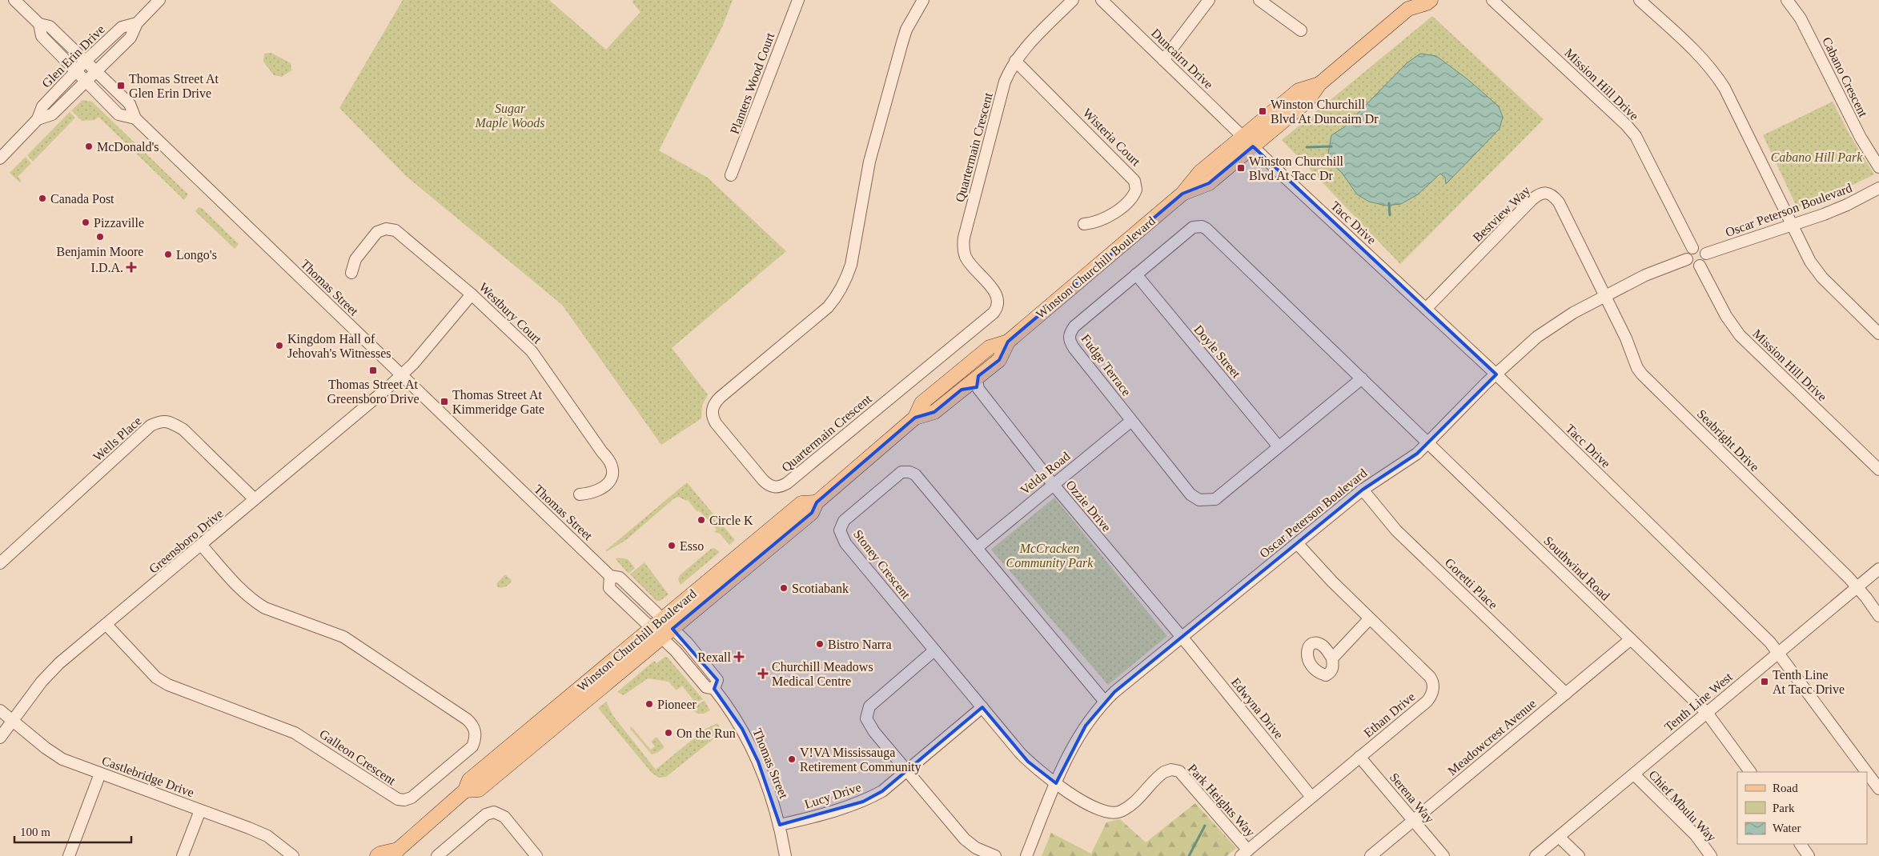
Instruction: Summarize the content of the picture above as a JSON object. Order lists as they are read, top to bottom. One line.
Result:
{"streets":{"main road":["Winston Churchill Boulevard"],"street":["Glen Erin Drive","Duncairn Drive","Cabano Crescent","Planters Wood Court","Mission Hill Drive","Wisteria Court","Quartermain Crescent","Oscar Peterson Boulevard","Bestview Way","Tacc Drive","Thomas Street","Westbury Court","Doyle Street","Fudge Terrace","Wells Place","Seabright Drive","Velda Road","Ozzie Drive","Greensboro Drive","Stoney Crescent","Southwind Road","Goretti Place","Tenth Line West","Edwyna Drive","Ethan Drive","Meadowcrest Avenue","Galleon Crescent","Castlebridge Drive","Lucy Drive","Serena Way","Park Heights Way","Chief Mbulu Way"]},"crossings":[["Glen Erin Drive","Thomas Street"],["Duncairn Drive","Tacc Drive"],["Duncairn Drive","Winston Churchill Boulevard"],["Mission Hill Drive","Oscar Peterson Boulevard"],["Wisteria Court","Quartermain Crescent"],["Oscar Peterson Boulevard","Bestview Way"],["Oscar Peterson Boulevard","Tacc Drive"],["Oscar Peterson Boulevard","Fudge Terrace"],["Oscar Peterson Boulevard","Seabright Drive"],["Oscar Peterson Boulevard","Ozzie Drive"],["Oscar Peterson Boulevard","Stoney Crescent"],["Oscar Peterson Boulevard","Southwind Road"],["Oscar Peterson Boulevard","Goretti Place"],["Oscar Peterson Boulevard","Edwyna Drive"],["Oscar Peterson Boulevard","Ethan Drive"],["Oscar Peterson Boulevard","Park Heights Way"],["Bestview Way","Tacc Drive"],["Bestview Way","Seabright Drive"],["Tacc Drive","Winston Churchill Boulevard"],["Tacc Drive","Tenth Line West"],["Winston Churchill Boulevard","Thomas Street"],["Winston Churchill Boulevard","Ozzie Drive"],["Thomas Street","Greensboro Drive"],["Thomas Street","Lucy Drive"],["Westbury Court","Greensboro Drive"],["Doyle Street","Fudge Terrace"],["Fudge Terrace","Velda Road"],["Fudge Terrace","Southwind Road"],["Wells Place","Greensboro Drive"],["Seabright Drive","Tenth Line West"],["Velda Road","Ozzie Drive"],["Velda Road","Stoney Crescent"],["Ozzie Drive","Edwyna Drive"],["Greensboro Drive","Galleon Crescent"],["Greensboro Drive","Castlebridge Drive"],["Stoney Crescent","Lucy Drive"],["Stoney Crescent","Park Heights Way"],["Southwind Road","Tenth Line West"],["Southwind Road","Meadowcrest Avenue"],["Goretti Place","Meadowcrest Avenue"],["Tenth Line West","Chief Mbulu Way"],["Edwyna Drive","Ethan Drive"],["Ethan Drive","Serena Way"],["Ethan Drive","Park Heights Way"],["Meadowcrest Avenue","Serena Way"]],"parks":["Sugar Maple Woods","Cabano Hill Park","McCracken Community Park"],"places":{"transit":["Thomas Street At Glen Erin Drive","Winston Churchill Blvd At Duncairn Dr","Winston Churchill Blvd At Tacc Dr","Thomas Street At Greensboro Drive","Thomas Street At Kimmeridge Gate","Tenth Line At Tacc Drive"],"other":["McDonald's","Canada Post","Pizzaville","Benjamin Moore","Longo's","Kingdom Hall of Jehovah's Witnesses","Circle K","Esso","Scotiabank","Bistro Narra","Pioneer","On the Run","V!VA Mississauga Retirement Community"],"health":["I.D.A.","Rexall","Churchill Meadows Medical Centre"]},"legend":["Road","Park","Water"],"scale_bar":"100 m"}
